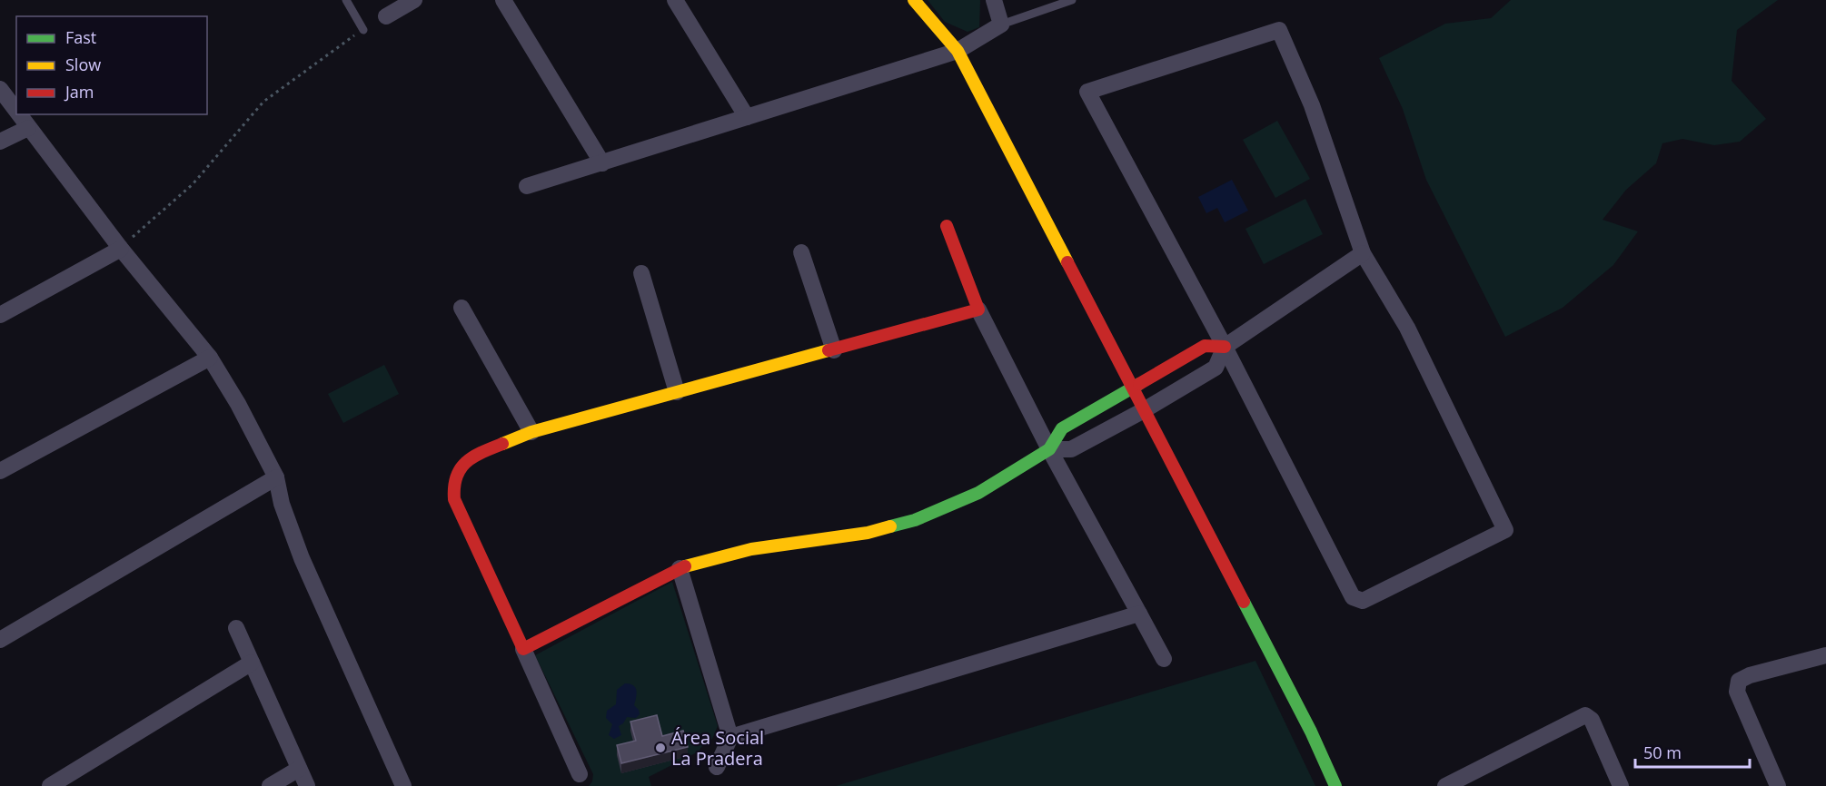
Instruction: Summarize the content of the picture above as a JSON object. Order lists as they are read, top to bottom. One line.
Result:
{"places":["Área Social La Pradera"],"legend":["Fast","Slow","Jam"],"scale_bar":"50 m"}
